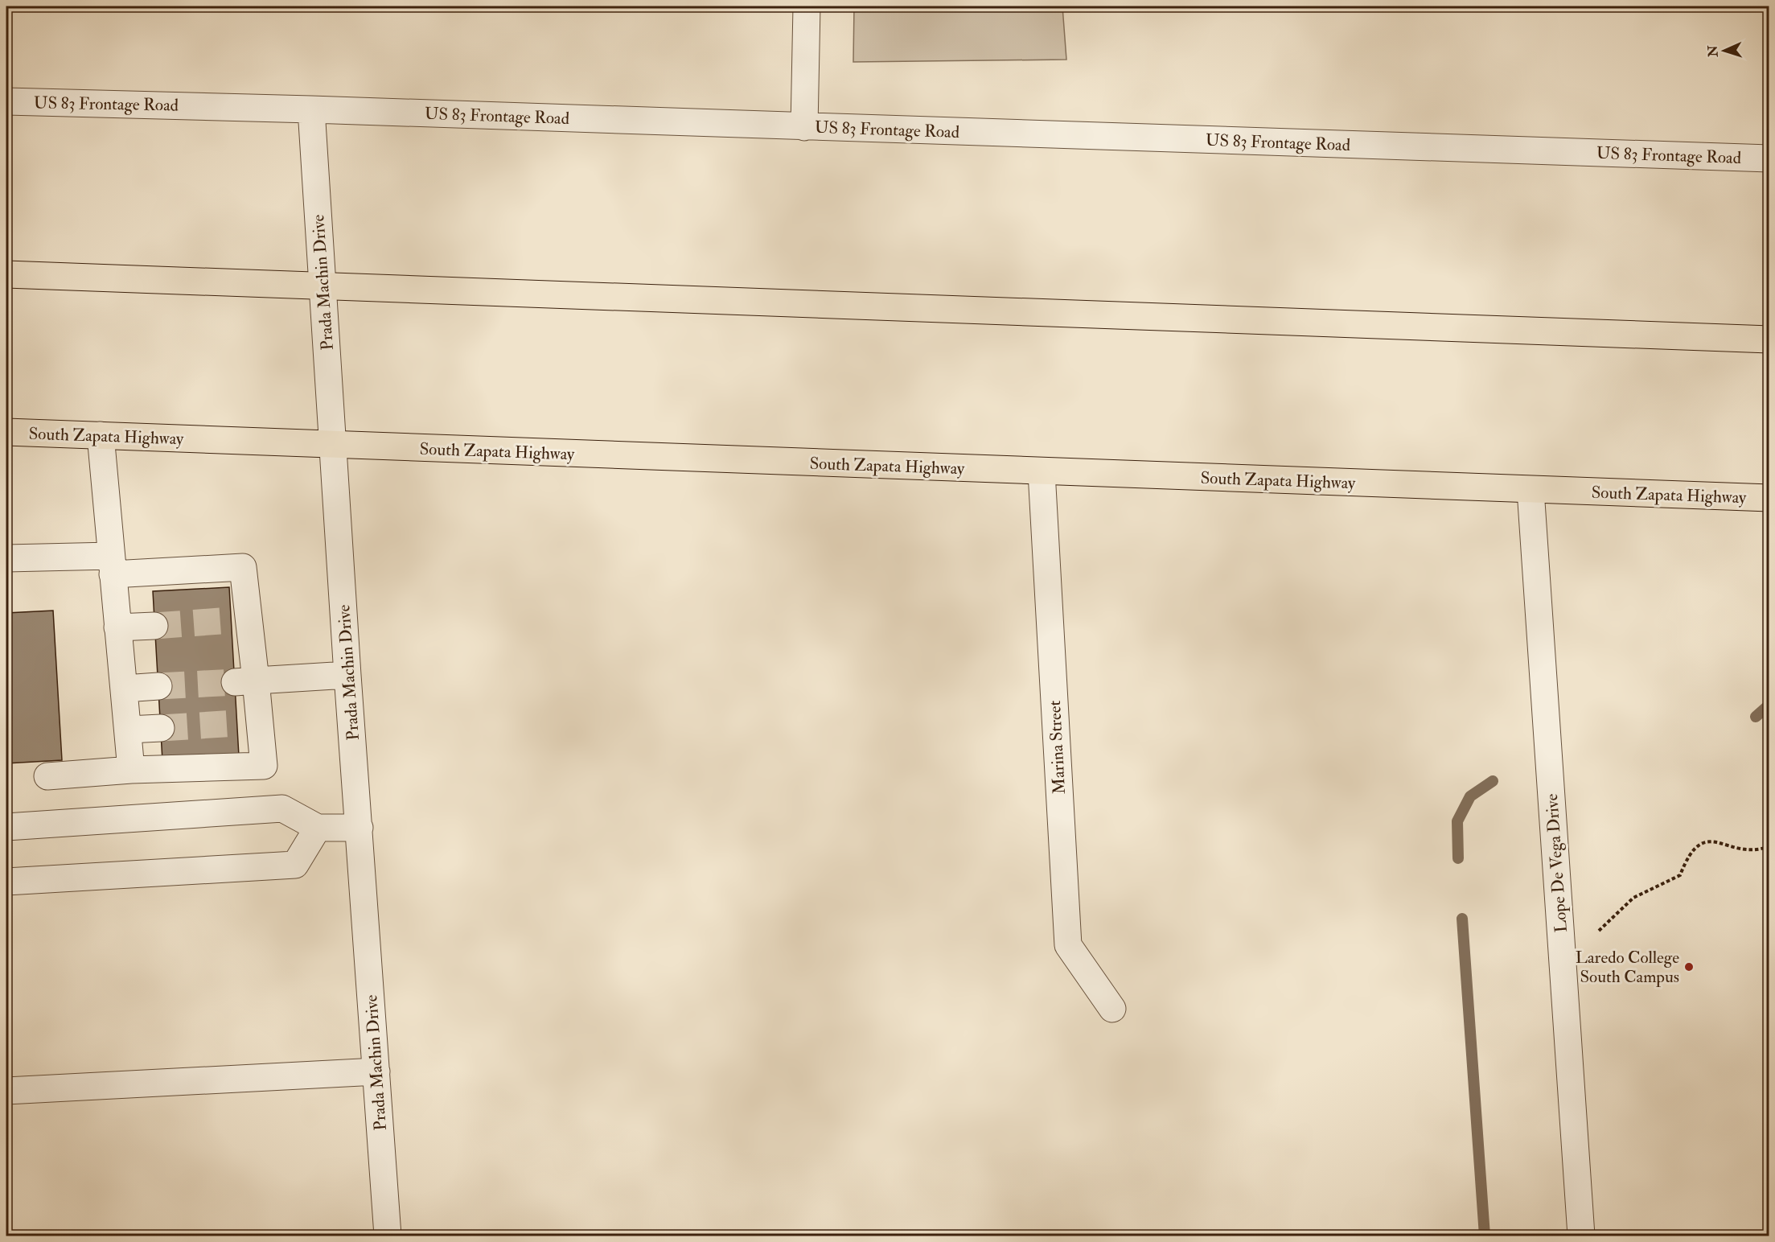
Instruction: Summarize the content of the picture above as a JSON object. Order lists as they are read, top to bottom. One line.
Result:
{"streets":{"main road":["South Zapata Highway"],"street":["US 83 Frontage Road","Prada Machin Drive","Marina Street","Lope De Vega Drive"]},"crossings":[["US 83 Frontage Road","Prada Machin Drive"],["Prada Machin Drive","South Zapata Highway"],["South Zapata Highway","Marina Street"],["South Zapata Highway","Lope De Vega Drive"]],"places":["Laredo College South Campus"],"north":"left"}
